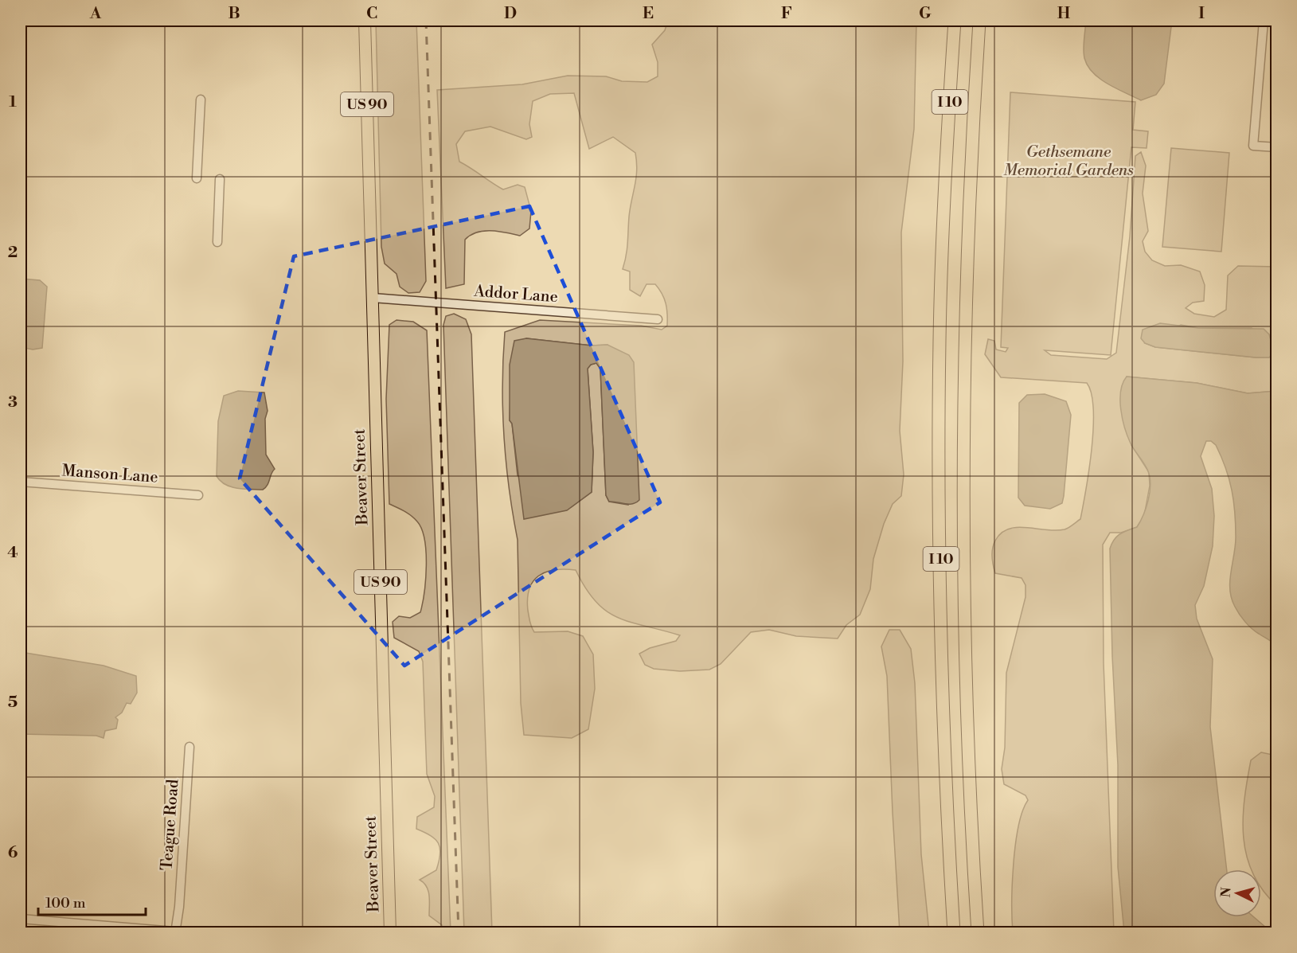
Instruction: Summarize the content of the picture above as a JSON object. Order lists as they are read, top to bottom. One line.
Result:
{"streets":{"highway":["I 10"],"main road":["US 90","Beaver Street"],"street":["Addor Lane","Manson Lane","Teague Road"]},"crossings":[["Addor Lane","Beaver Street"]],"parks":["Gethsemane Memorial Gardens"],"scale_bar":"100 m","north":"left","grid":{"columns":["A","B","C","D","E","F","G","H","I"],"rows":["1","2","3","4","5","6"]}}
